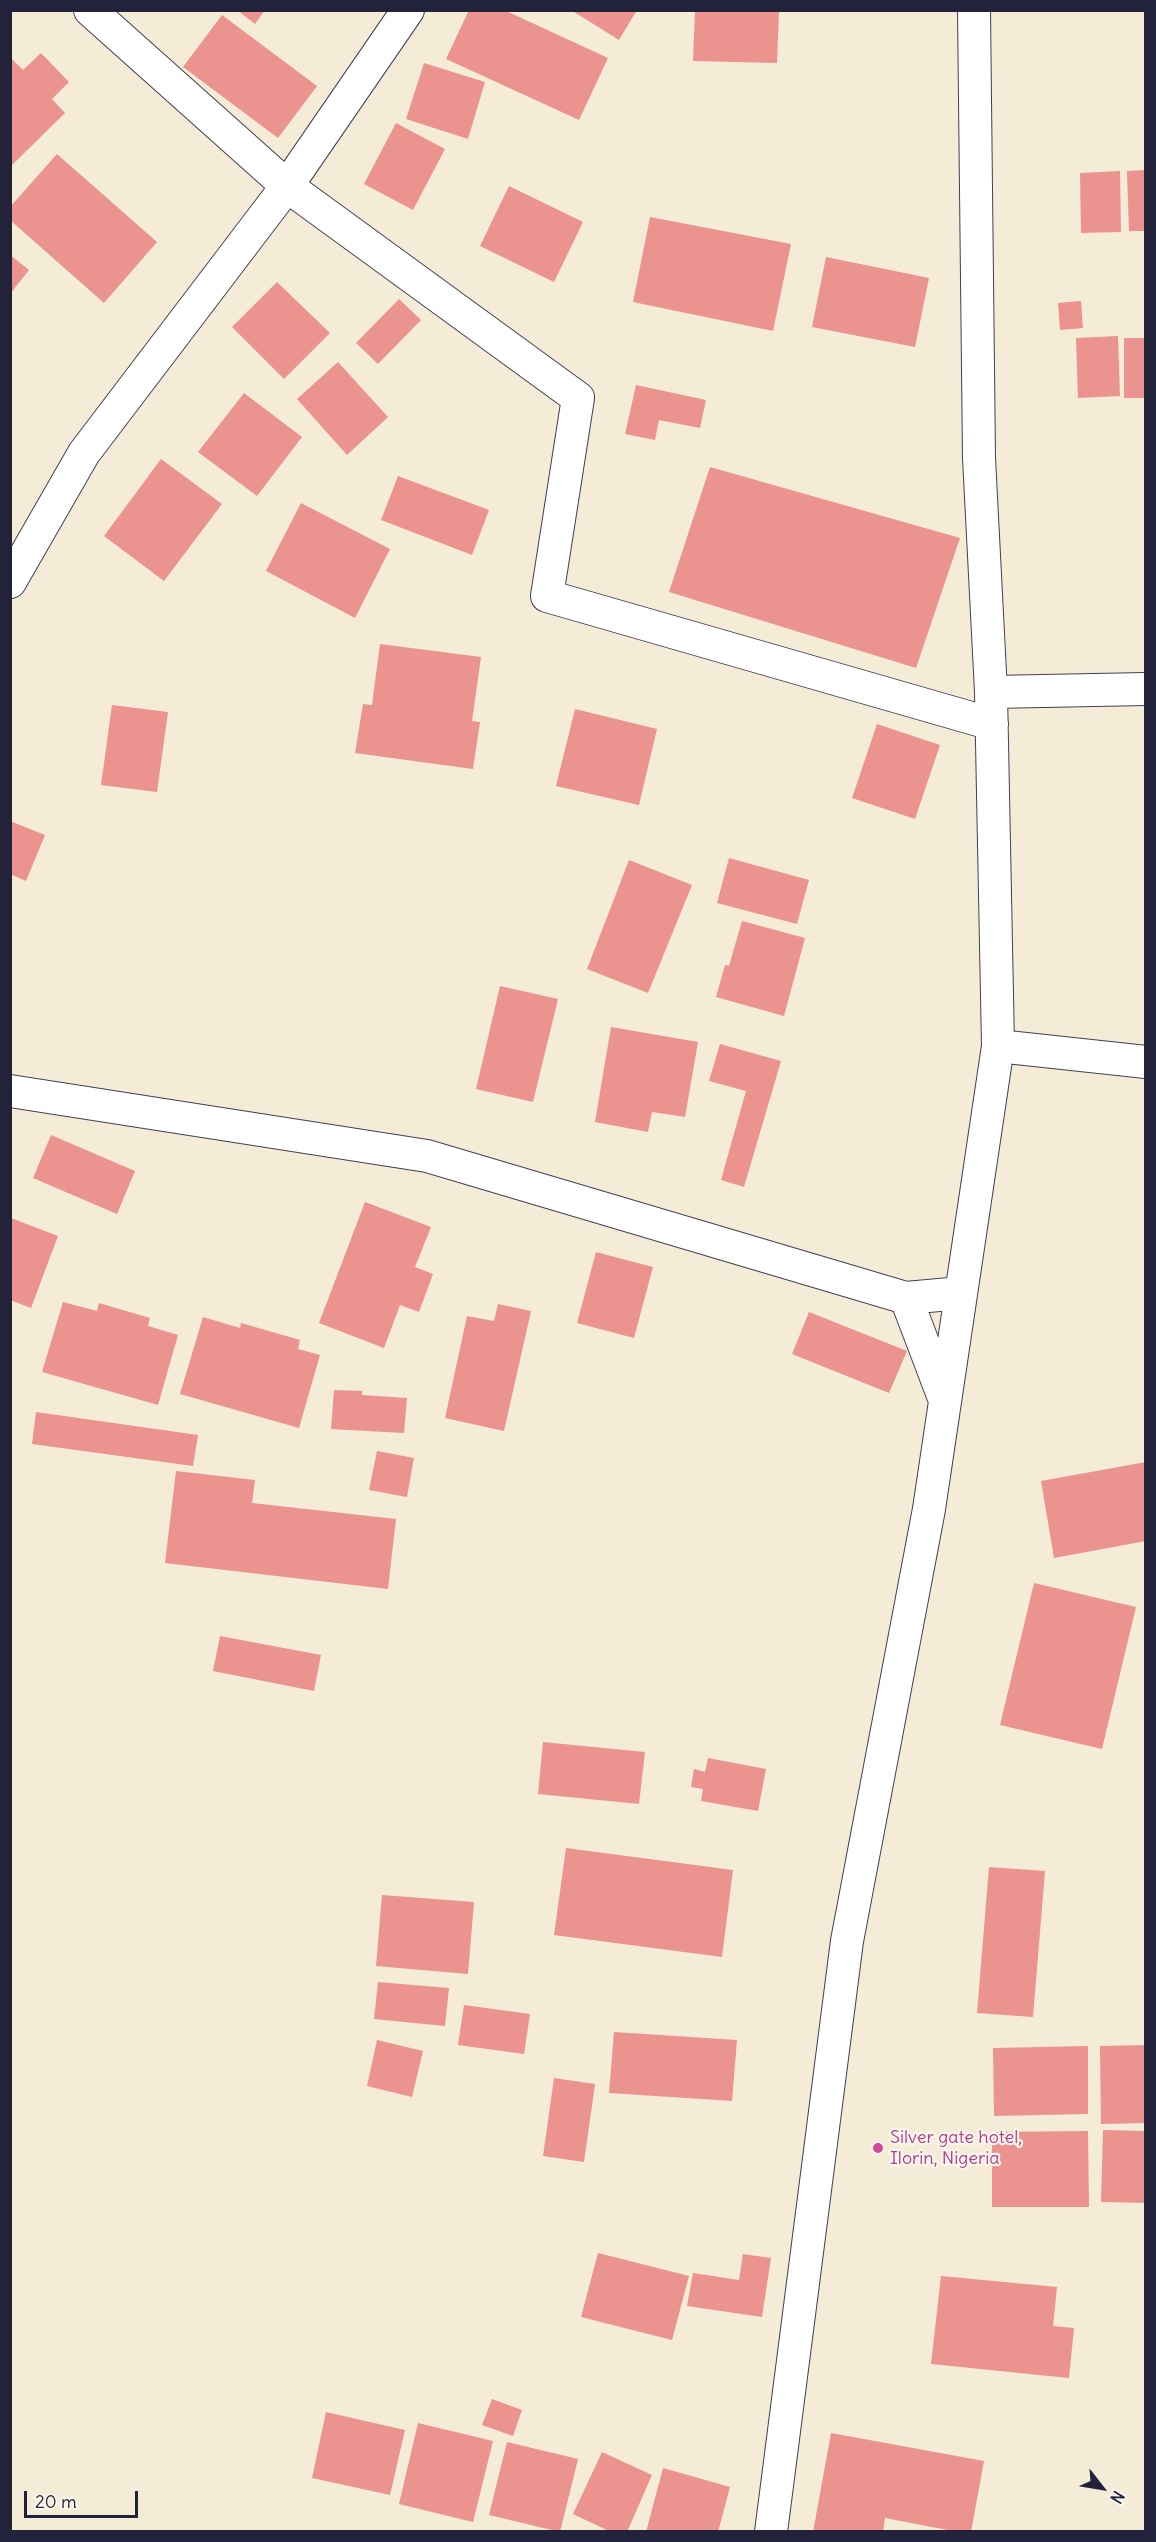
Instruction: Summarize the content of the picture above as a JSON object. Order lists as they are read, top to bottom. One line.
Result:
{"places":["Silver gate hotel, Ilorin, Nigeria"],"scale_bar":"20 m","north":"bottom right"}
